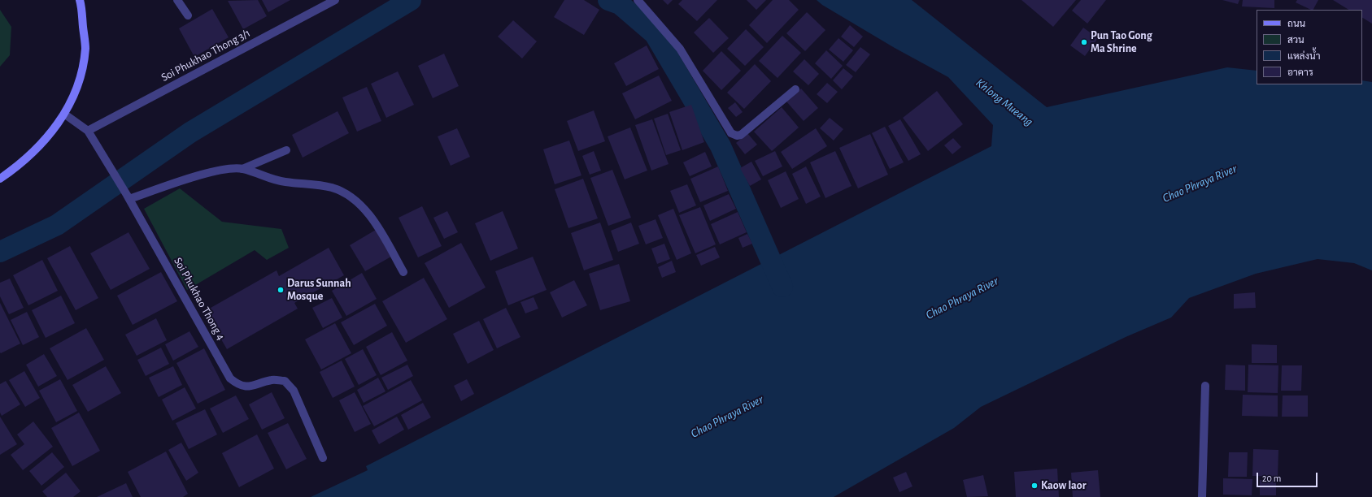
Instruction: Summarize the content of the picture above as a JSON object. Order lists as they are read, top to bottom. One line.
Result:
{"streets":{"street":["Soi Phukhao Thong 3/1","Soi Phukhao Thong 4"]},"crossings":[["Soi Phukhao Thong 3/1","Soi Phukhao Thong 4"]],"water":["Khlong Mueang","Chao Phraya River"],"places":["Pun Tao Gong Ma Shrine","Darus Sunnah Mosque","Kaow laor"],"legend":["ถนน","สวน","แหล่งน้ำ","อาคาร"],"scale_bar":"20 m"}
